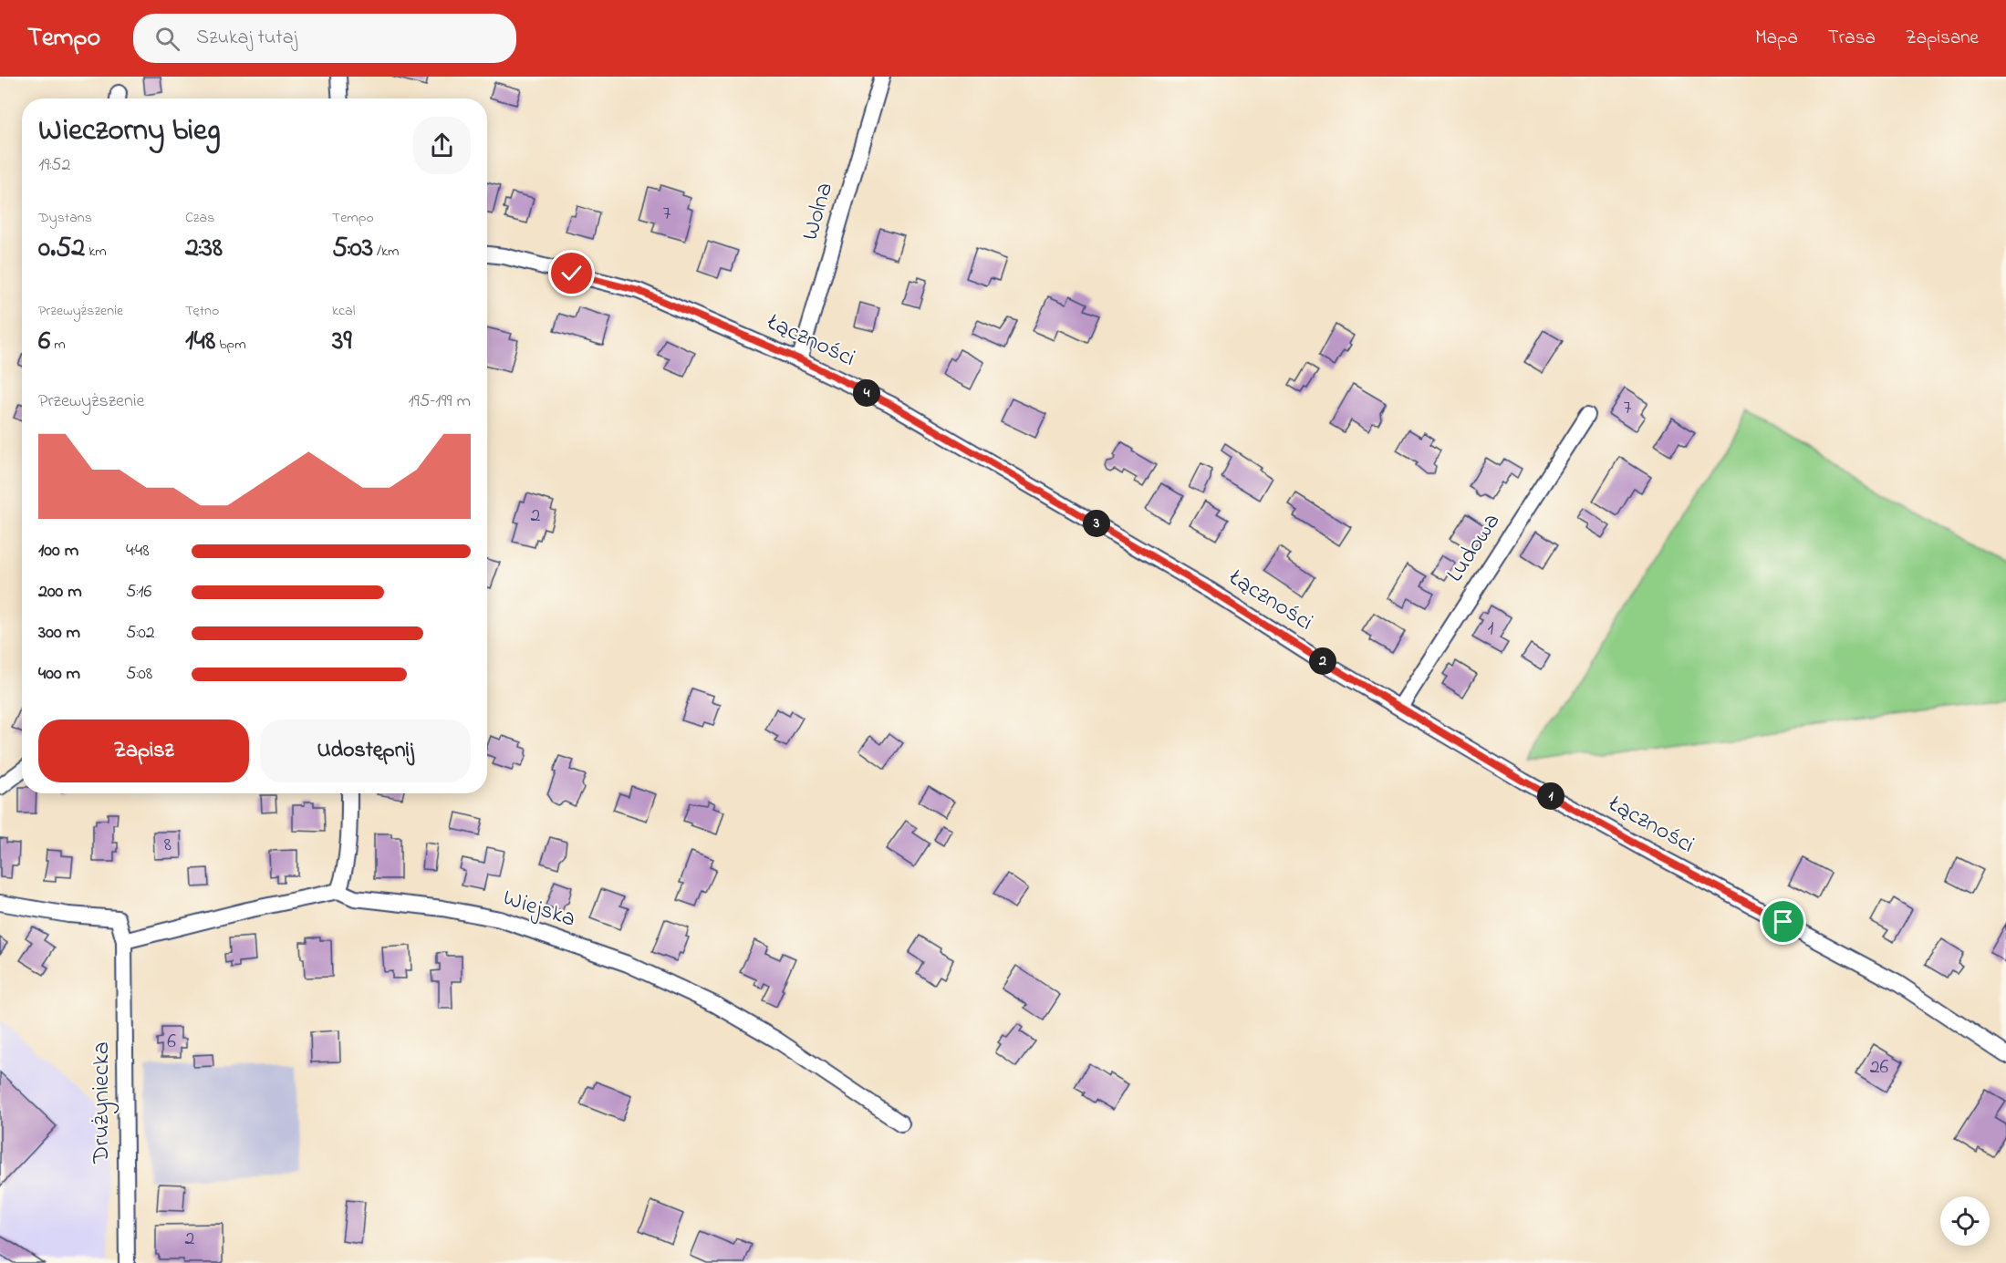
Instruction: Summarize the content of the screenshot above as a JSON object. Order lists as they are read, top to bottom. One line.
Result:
{"streets":{"street":["Wolna","Łączności","Ludowa","Wiejska","Drużyniecka"]},"crossings":[["Wolna","Łączności"],["Łączności","Ludowa"],["Wiejska","Drużyniecka"]],"house_numbers":["7","7","2","1","8","6","26","2"],"page":{"header":"Tempo","search":"Szukaj tutaj","nav":["Mapa","Trasa","Zapisane"],"heading":["Wieczorny bieg","19:52"],"stats":[["Dystans","0.52 km"],["Czas","2:38"],["Tempo","5:03 /km"],["Przewyższenie","6 m"],["Tętno","148 bpm"],["kcal","39"]],"chart":["Przewyższenie","195–199 m"],"pins":["4","3","2","1"],"list":[{"name":"100 m","note":"4:48"},{"name":"200 m","note":"5:16"},{"name":"300 m","note":"5:02"},{"name":"400 m","note":"5:08"}],"buttons":["Zapisz","Udostępnij"]}}
